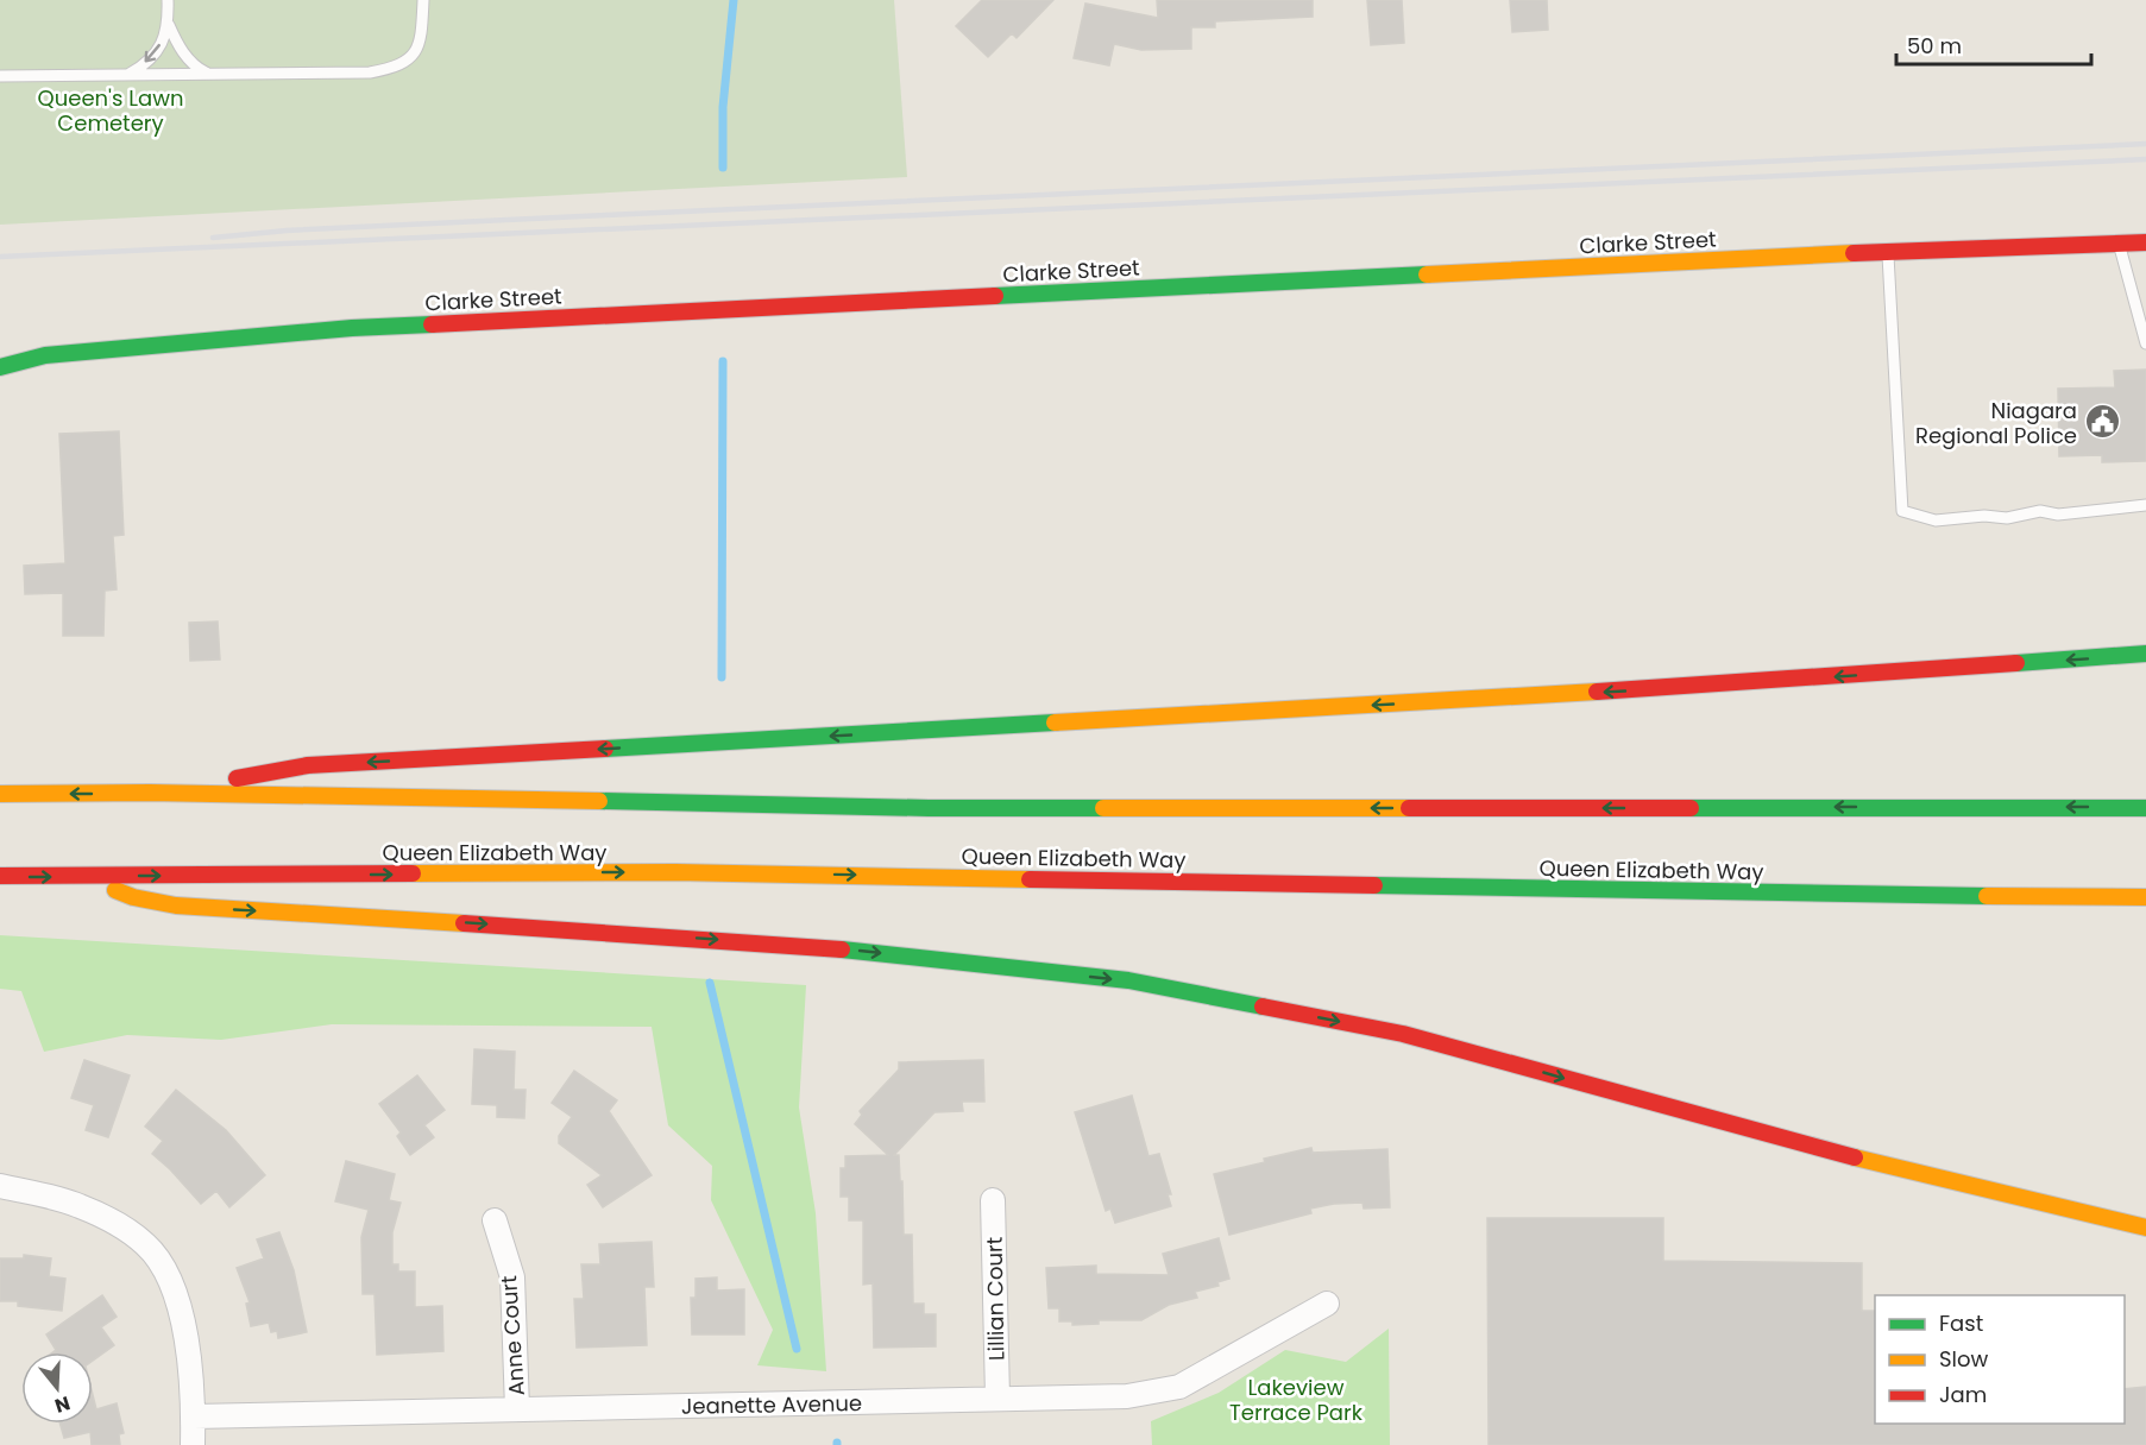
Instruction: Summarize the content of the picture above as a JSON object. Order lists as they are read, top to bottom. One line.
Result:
{"streets":{"main road":["Clarke Street","Queen Elizabeth Way"],"street":["Lillian Court","Anne Court","Jeanette Avenue"]},"crossings":[["Lillian Court","Jeanette Avenue"],["Anne Court","Jeanette Avenue"]],"parks":["Queen's Lawn Cemetery","Lakeview Terrace Park"],"places":{"public building":["Niagara Regional Police"]},"legend":["Fast","Slow","Jam"],"scale_bar":"50 m","north":"bottom"}
